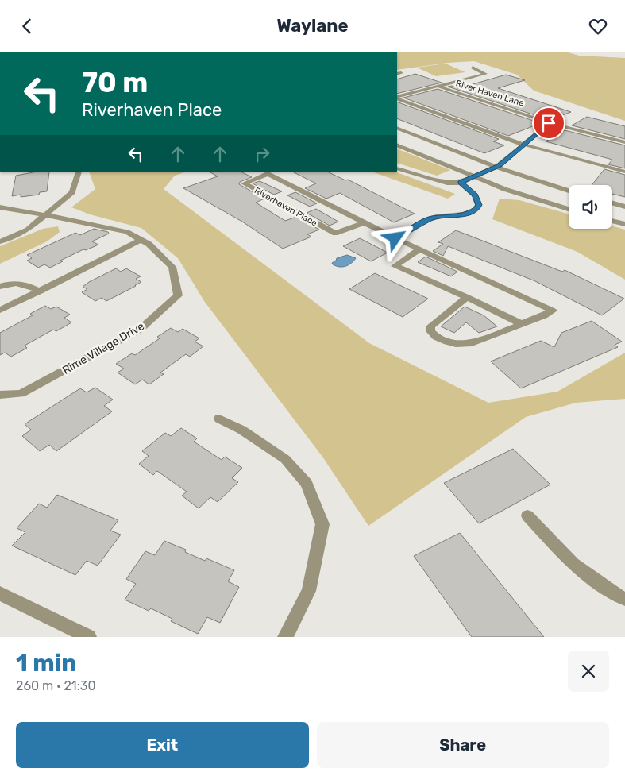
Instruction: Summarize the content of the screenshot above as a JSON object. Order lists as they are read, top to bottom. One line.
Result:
{"streets":{"street":["River Haven Lane","Riverhaven Place","Rime Village Drive"]},"page":{"header":"Waylane","turn":["70 m","Riverhaven Place"],"heading":["1 min","260 m · 21:30"],"buttons":["Exit","Share"]}}
